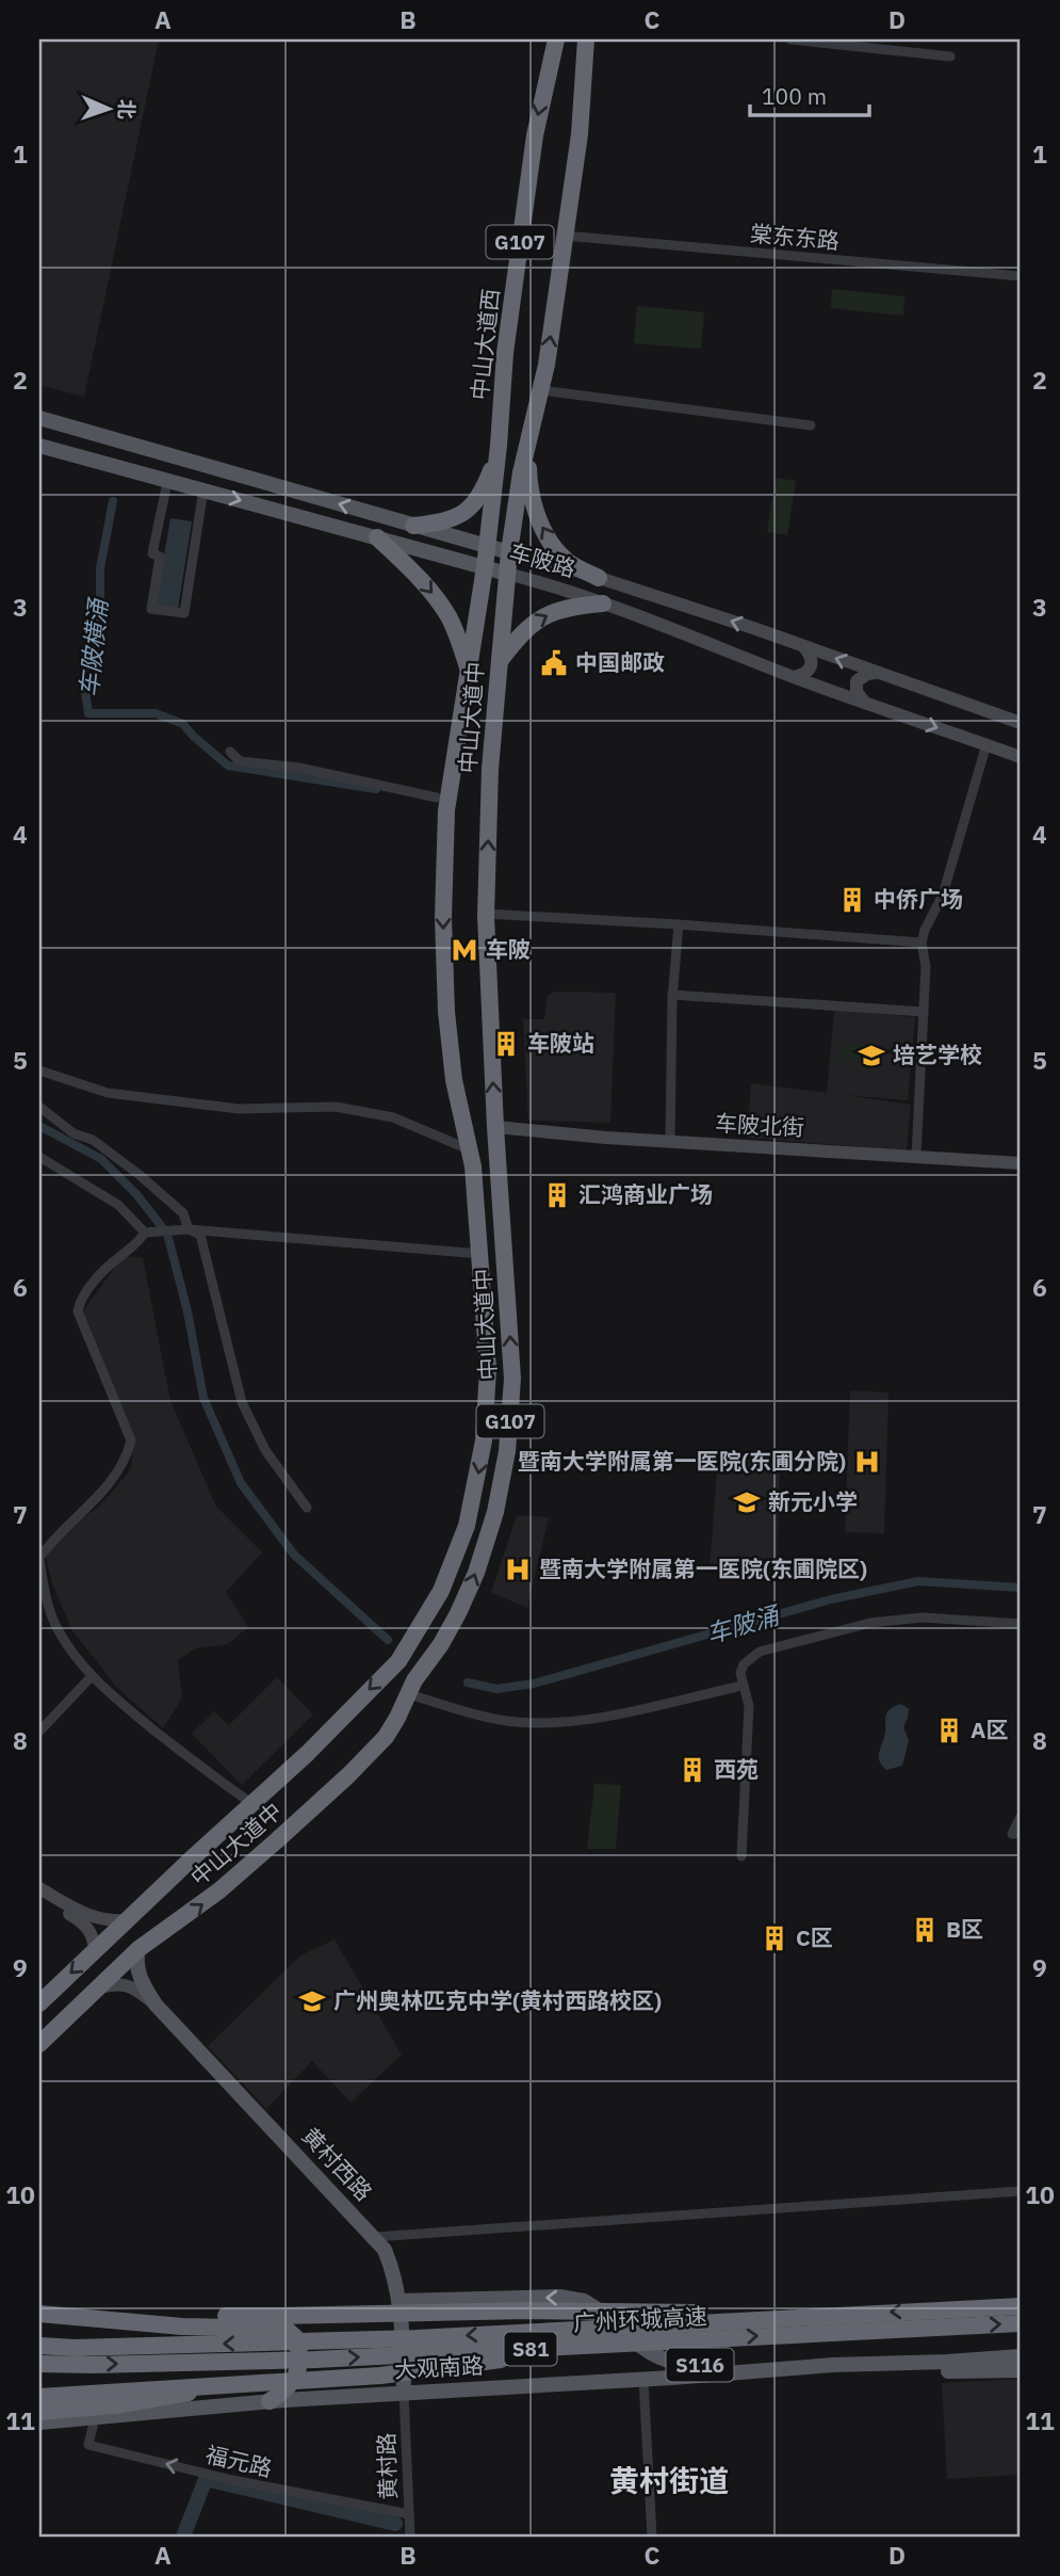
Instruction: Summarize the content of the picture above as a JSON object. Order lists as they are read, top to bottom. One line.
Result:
{"streets":{"highway":["G107","中山大道西","中山大道中","广州环城高速","S81"],"main road":["车陂路","车陂北街","黄村西路","S116","大观南路"],"street":["棠东东路","福元路","黄村路"]},"crossings":[["棠东东路","G107"],["G107","车陂路"],["G107","中山大道中"],["中山大道西","车陂路"],["中山大道西","中山大道中"],["车陂路","中山大道中"],["中山大道中","车陂北街"],["中山大道中","黄村西路"],["黄村西路","S116"],["黄村西路","大观南路"],["黄村西路","黄村路"],["大观南路","福元路"],["大观南路","黄村路"],["福元路","黄村路"]],"one_way":["福元路"],"districts":["黄村街道"],"water":["车陂横涌","车陂涌"],"places":{"public building":["中国邮政"],"building":["中侨广场","车陂站","汇鸿商业广场","A区","西苑","B区","C区"],"metro station":["车陂"],"school or university":["培艺学校","新元小学","广州奥林匹克中学(黄村西路校区)"],"hospital":["暨南大学附属第一医院(东圃分院)","暨南大学附属第一医院(东圃院区)"]},"scale_bar":"100 m","north":"right","grid":{"columns":["A","B","C","D"],"rows":["1","2","3","4","5","6","7","8","9","10","11"]}}
